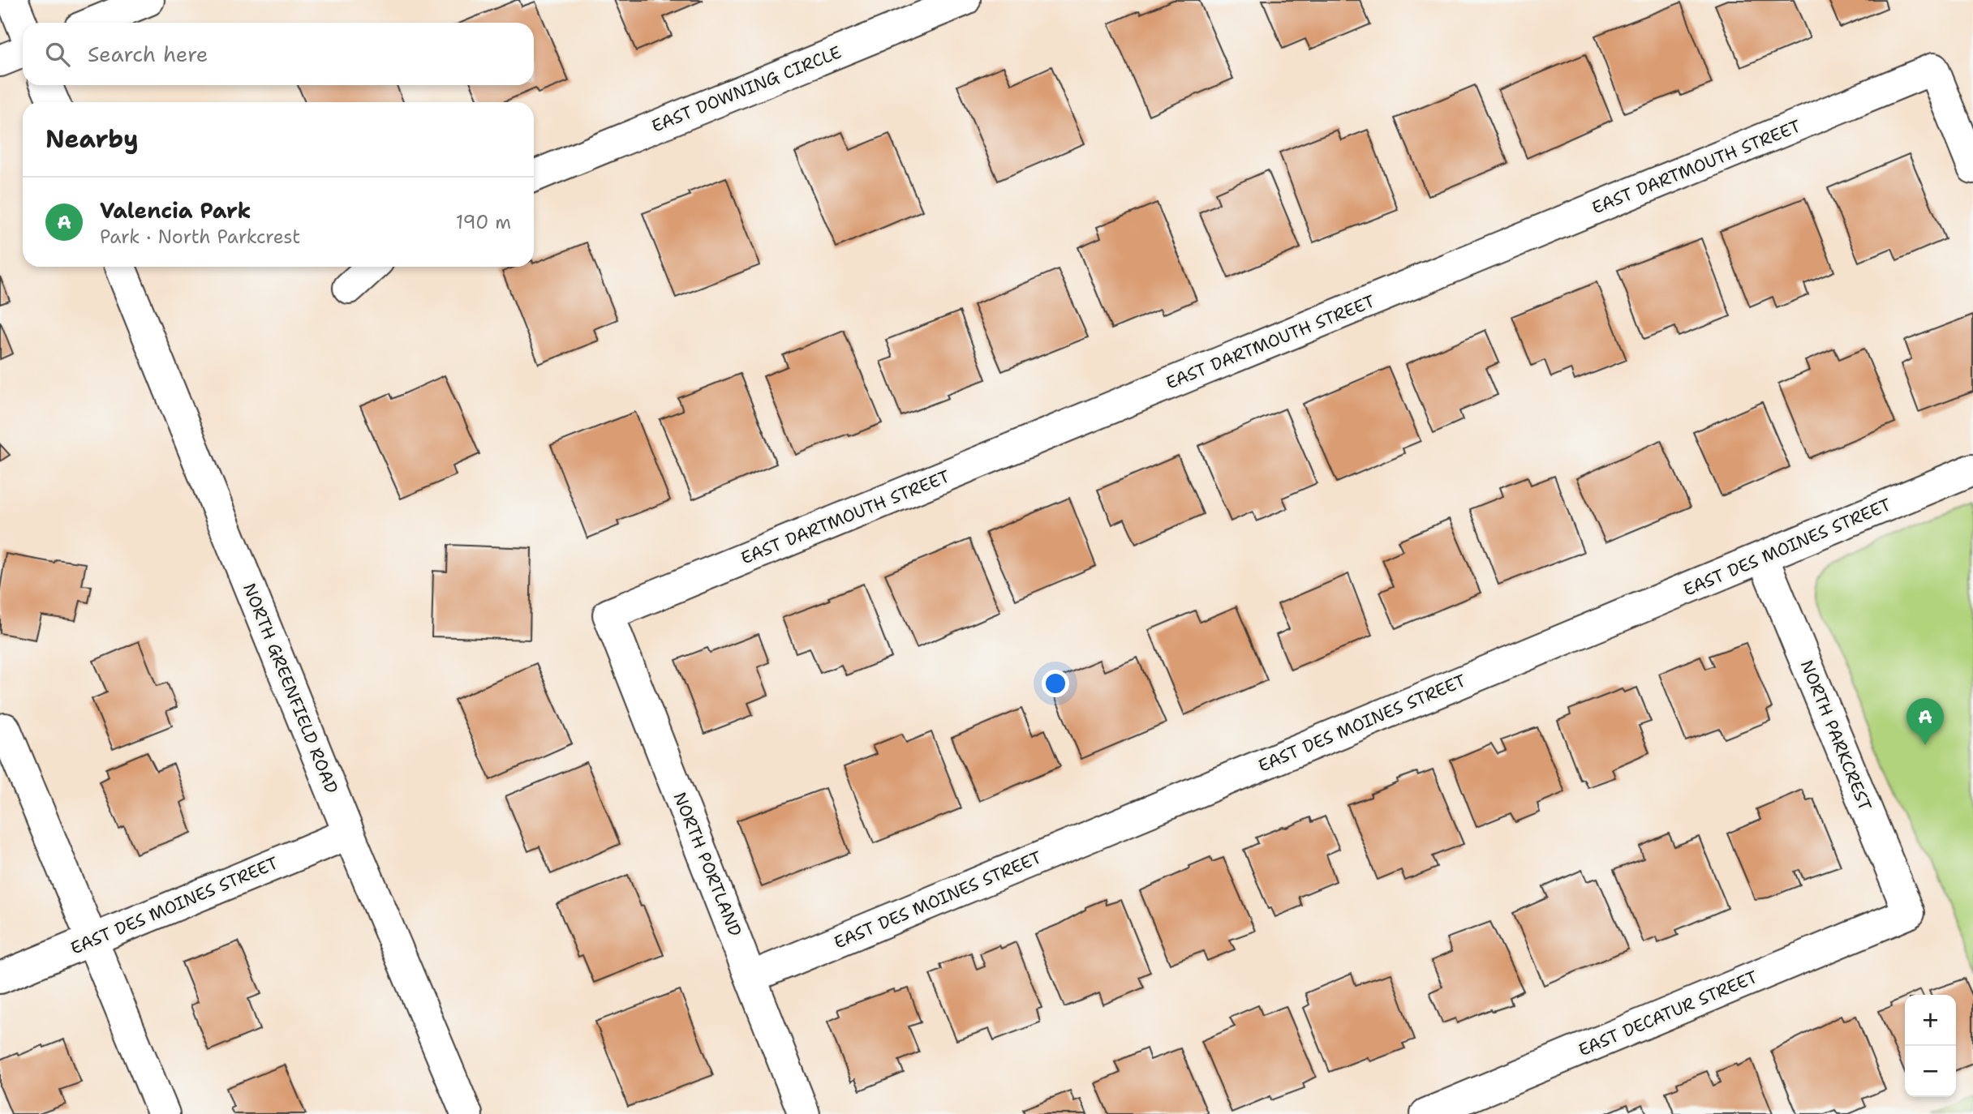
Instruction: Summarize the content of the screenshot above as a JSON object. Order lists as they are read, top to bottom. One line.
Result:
{"streets":{"street":["EAST DOWNING CIRCLE","EAST DARTMOUTH STREET","EAST DES MOINES STREET","NORTH GREENFIELD ROAD","NORTH PARKCREST","NORTH PORTLAND","EAST DECATUR STREET"]},"crossings":[["EAST DARTMOUTH STREET","NORTH PORTLAND"],["EAST DES MOINES STREET","NORTH GREENFIELD ROAD"],["EAST DES MOINES STREET","NORTH PARKCREST"],["EAST DES MOINES STREET","NORTH PORTLAND"],["NORTH PARKCREST","EAST DECATUR STREET"]],"page":{"search":"Search here","heading":"Nearby","list":[{"mark":"A","name":"Valencia Park","note":"Park · North Parkcrest","value":"190 m"}],"pins":"A","map_buttons":["+","−"]}}
